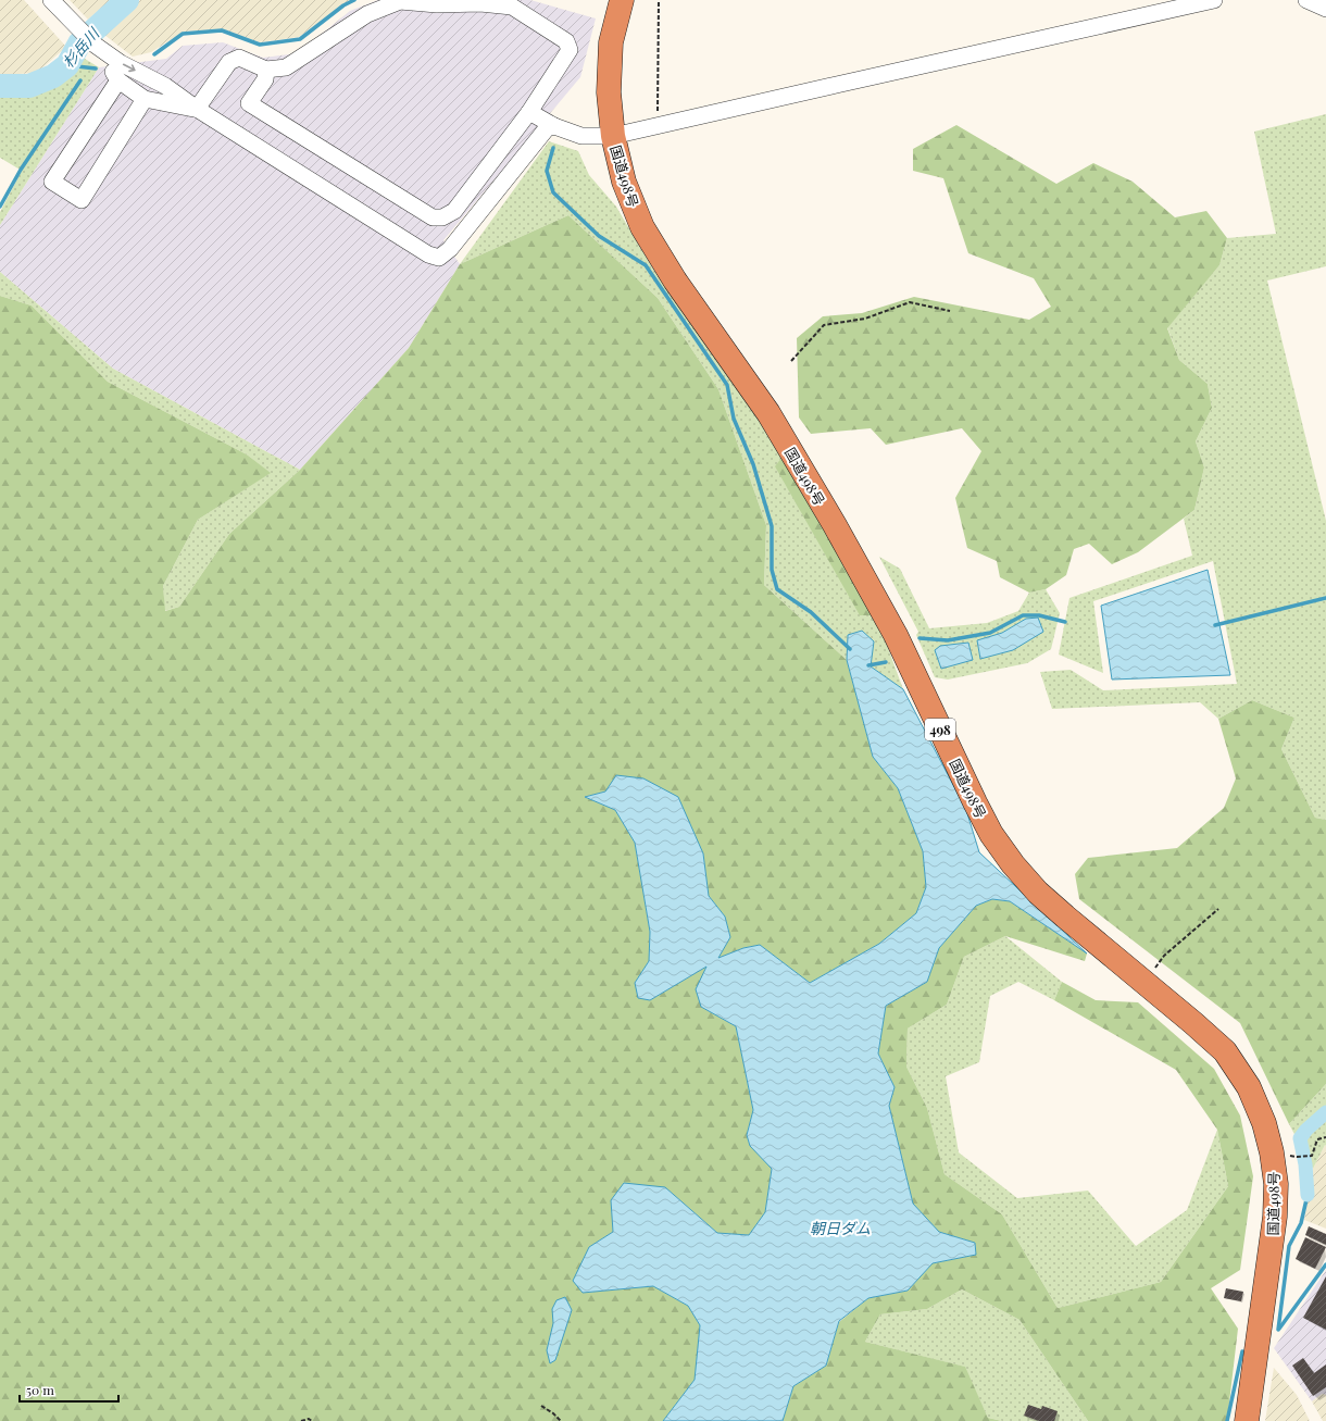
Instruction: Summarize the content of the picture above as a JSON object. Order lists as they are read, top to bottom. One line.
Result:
{"streets":{"highway":["国道498号","498"]},"water":["杉岳川","朝日ダム"],"scale_bar":"50 m"}
